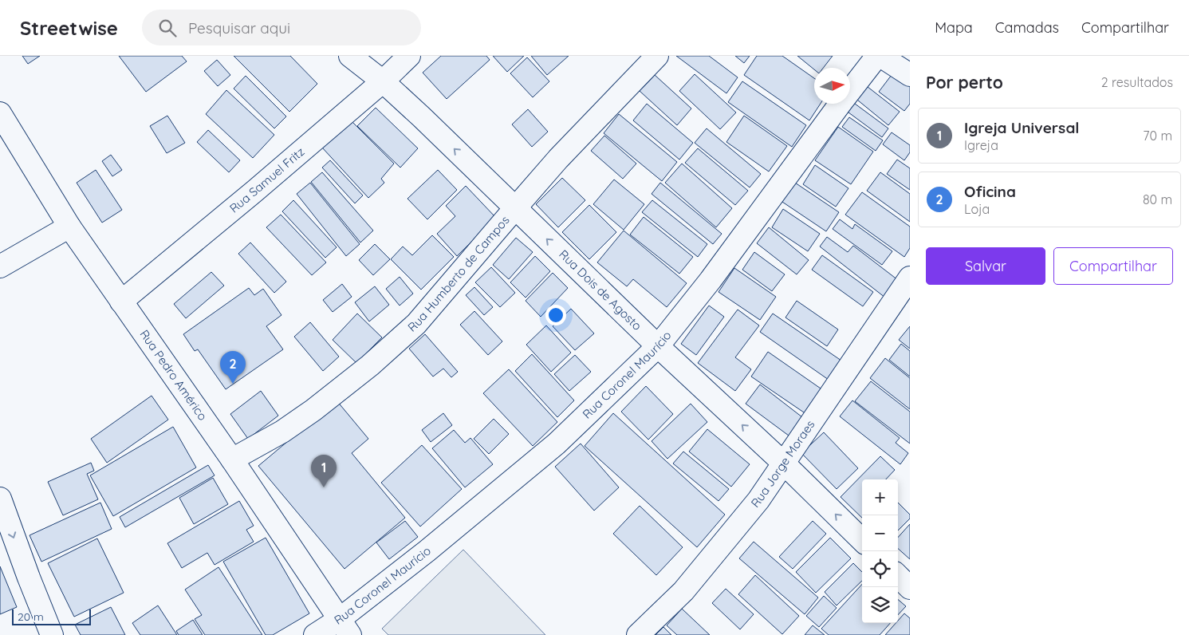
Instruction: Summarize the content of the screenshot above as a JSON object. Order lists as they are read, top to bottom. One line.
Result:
{"streets":{"street":["Rua Samuel Fritz","Rua Humberto de Campos","Rua Dois de Agosto","Rua Coronel Maurício","Rua Pedro Américo","Rua Jorge Moraes"]},"crossings":[["Rua Samuel Fritz","Rua Dois de Agosto"],["Rua Samuel Fritz","Rua Pedro Américo"],["Rua Humberto de Campos","Rua Dois de Agosto"],["Rua Humberto de Campos","Rua Pedro Américo"],["Rua Dois de Agosto","Rua Coronel Maurício"],["Rua Dois de Agosto","Rua Jorge Moraes"],["Rua Coronel Maurício","Rua Pedro Américo"]],"one_way":["Rua Dois de Agosto"],"scale_bar":"20 m","north":"right","page":{"header":"Streetwise","search":"Pesquisar aqui","nav":["Mapa","Camadas","Compartilhar"],"heading":["Por perto","2 resultados"],"list":[{"mark":"1","name":"Igreja Universal","note":"Igreja","value":"70 m"},{"mark":"2","name":"Oficina","note":"Loja","value":"80 m"}],"buttons":["Salvar","Compartilhar"],"pins":["2","1"],"map_buttons":["+","−"],"scale":"20 m"}}
